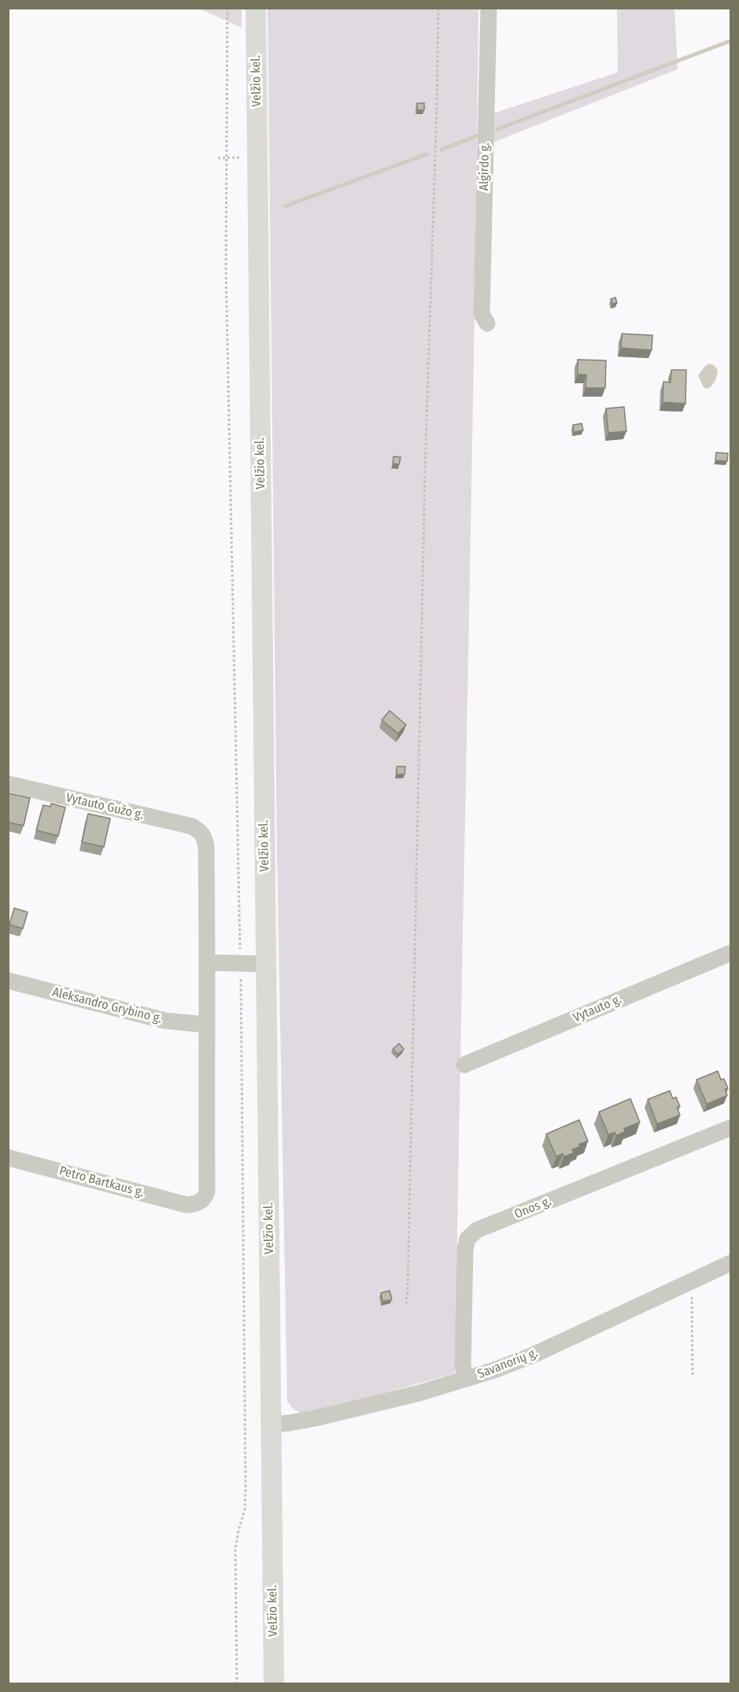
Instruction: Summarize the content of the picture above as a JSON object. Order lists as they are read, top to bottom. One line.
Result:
{"streets":{"main road":["Velžio kel."],"street":["Algirdo g.","Vytauto Gužo g.","Aleksandro Grybino g.","Vytauto g.","Petro Bartkaus g.","Onos g.","Savanorių g."]},"crossings":[["Velžio kel.","Savanorių g."],["Aleksandro Grybino g.","Petro Bartkaus g."],["Onos g.","Savanorių g."]]}
